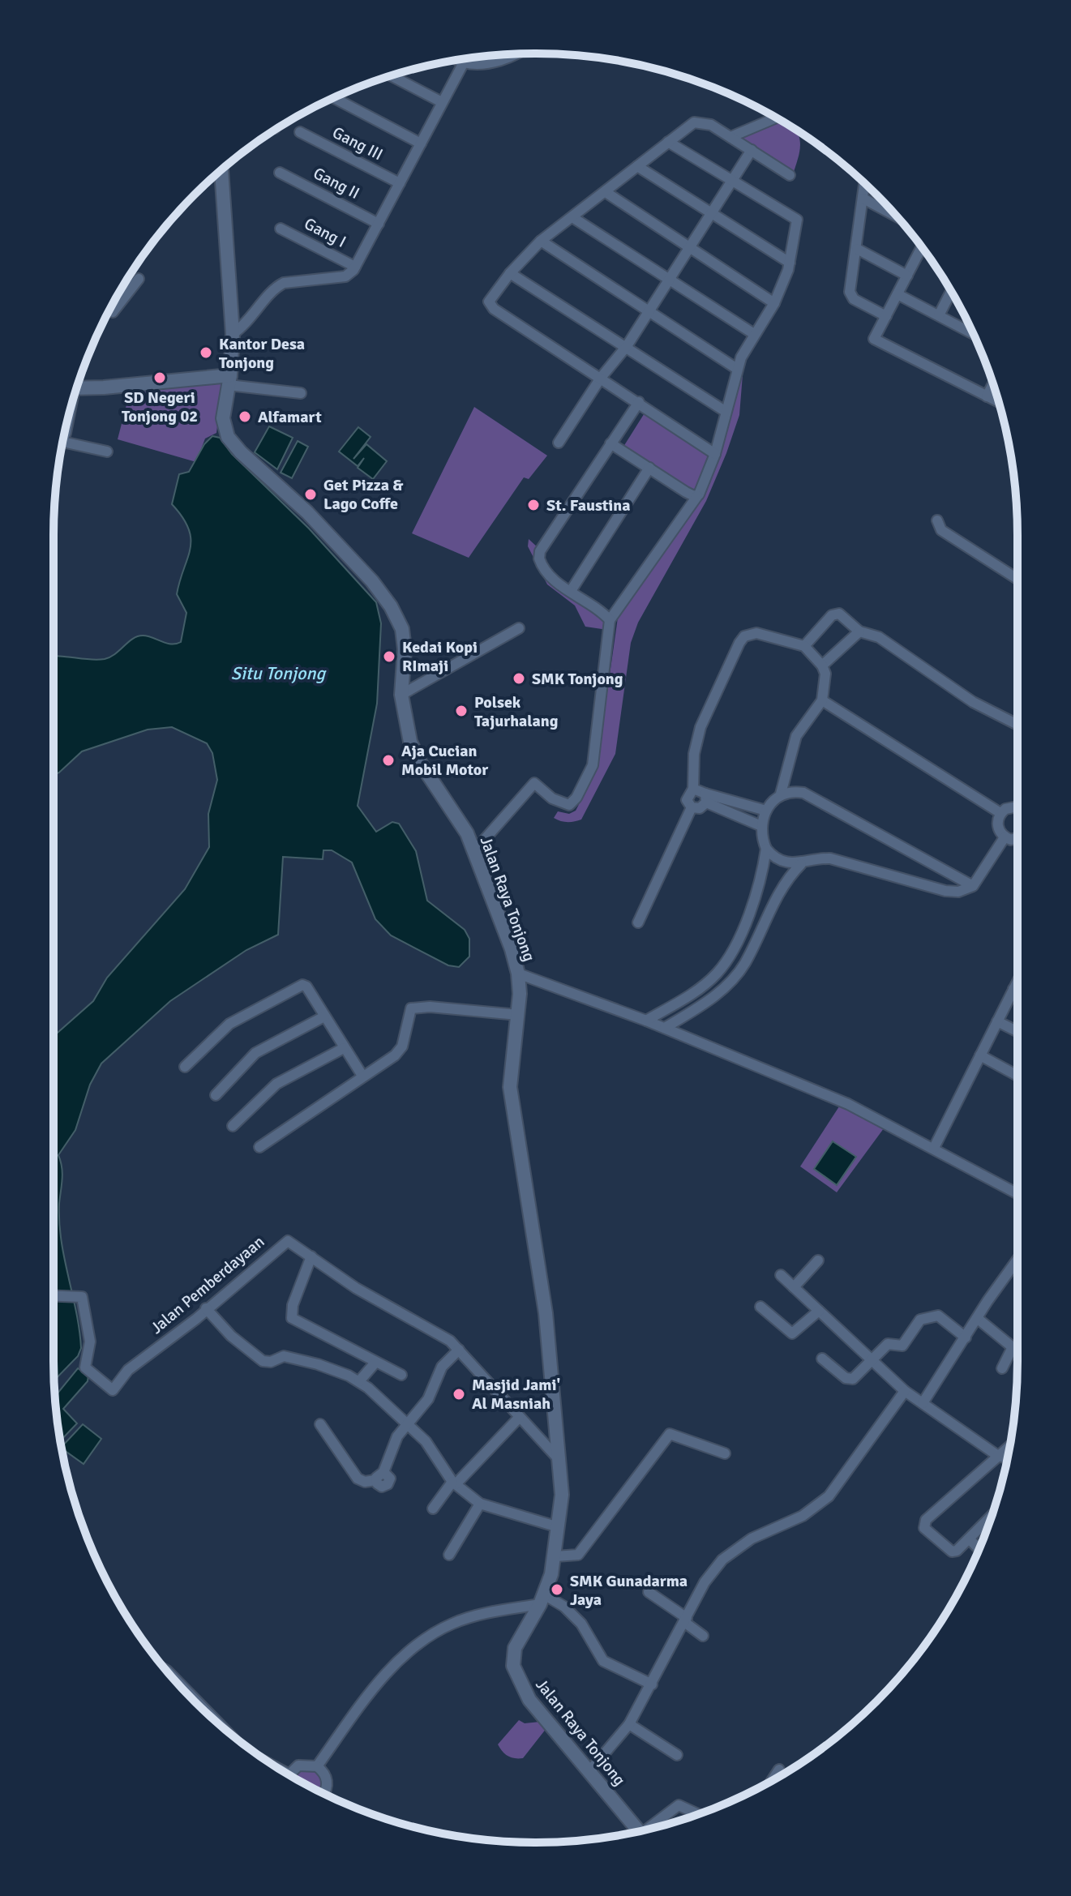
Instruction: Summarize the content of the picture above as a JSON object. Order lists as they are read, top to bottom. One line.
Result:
{"streets":{"main road":["Jalan Raya Tonjong"],"street":["Gang III","Gang II","Gang I","Jalan Pemberdayaan"]},"crossings":[["Jalan Raya Tonjong","Jalan Pemberdayaan"]],"water":["Situ Tonjong"],"places":["Kantor Desa Tonjong","SD Negeri Tonjong 02","Alfamart","Get Pizza & Lago Coffe","St. Faustina","Kedai Kopi RImaji","SMK Tonjong","Polsek Tajurhalang","Aja Cucian Mobil Motor","Masjid Jami' Al Masniah","SMK Gunadarma Jaya"]}
